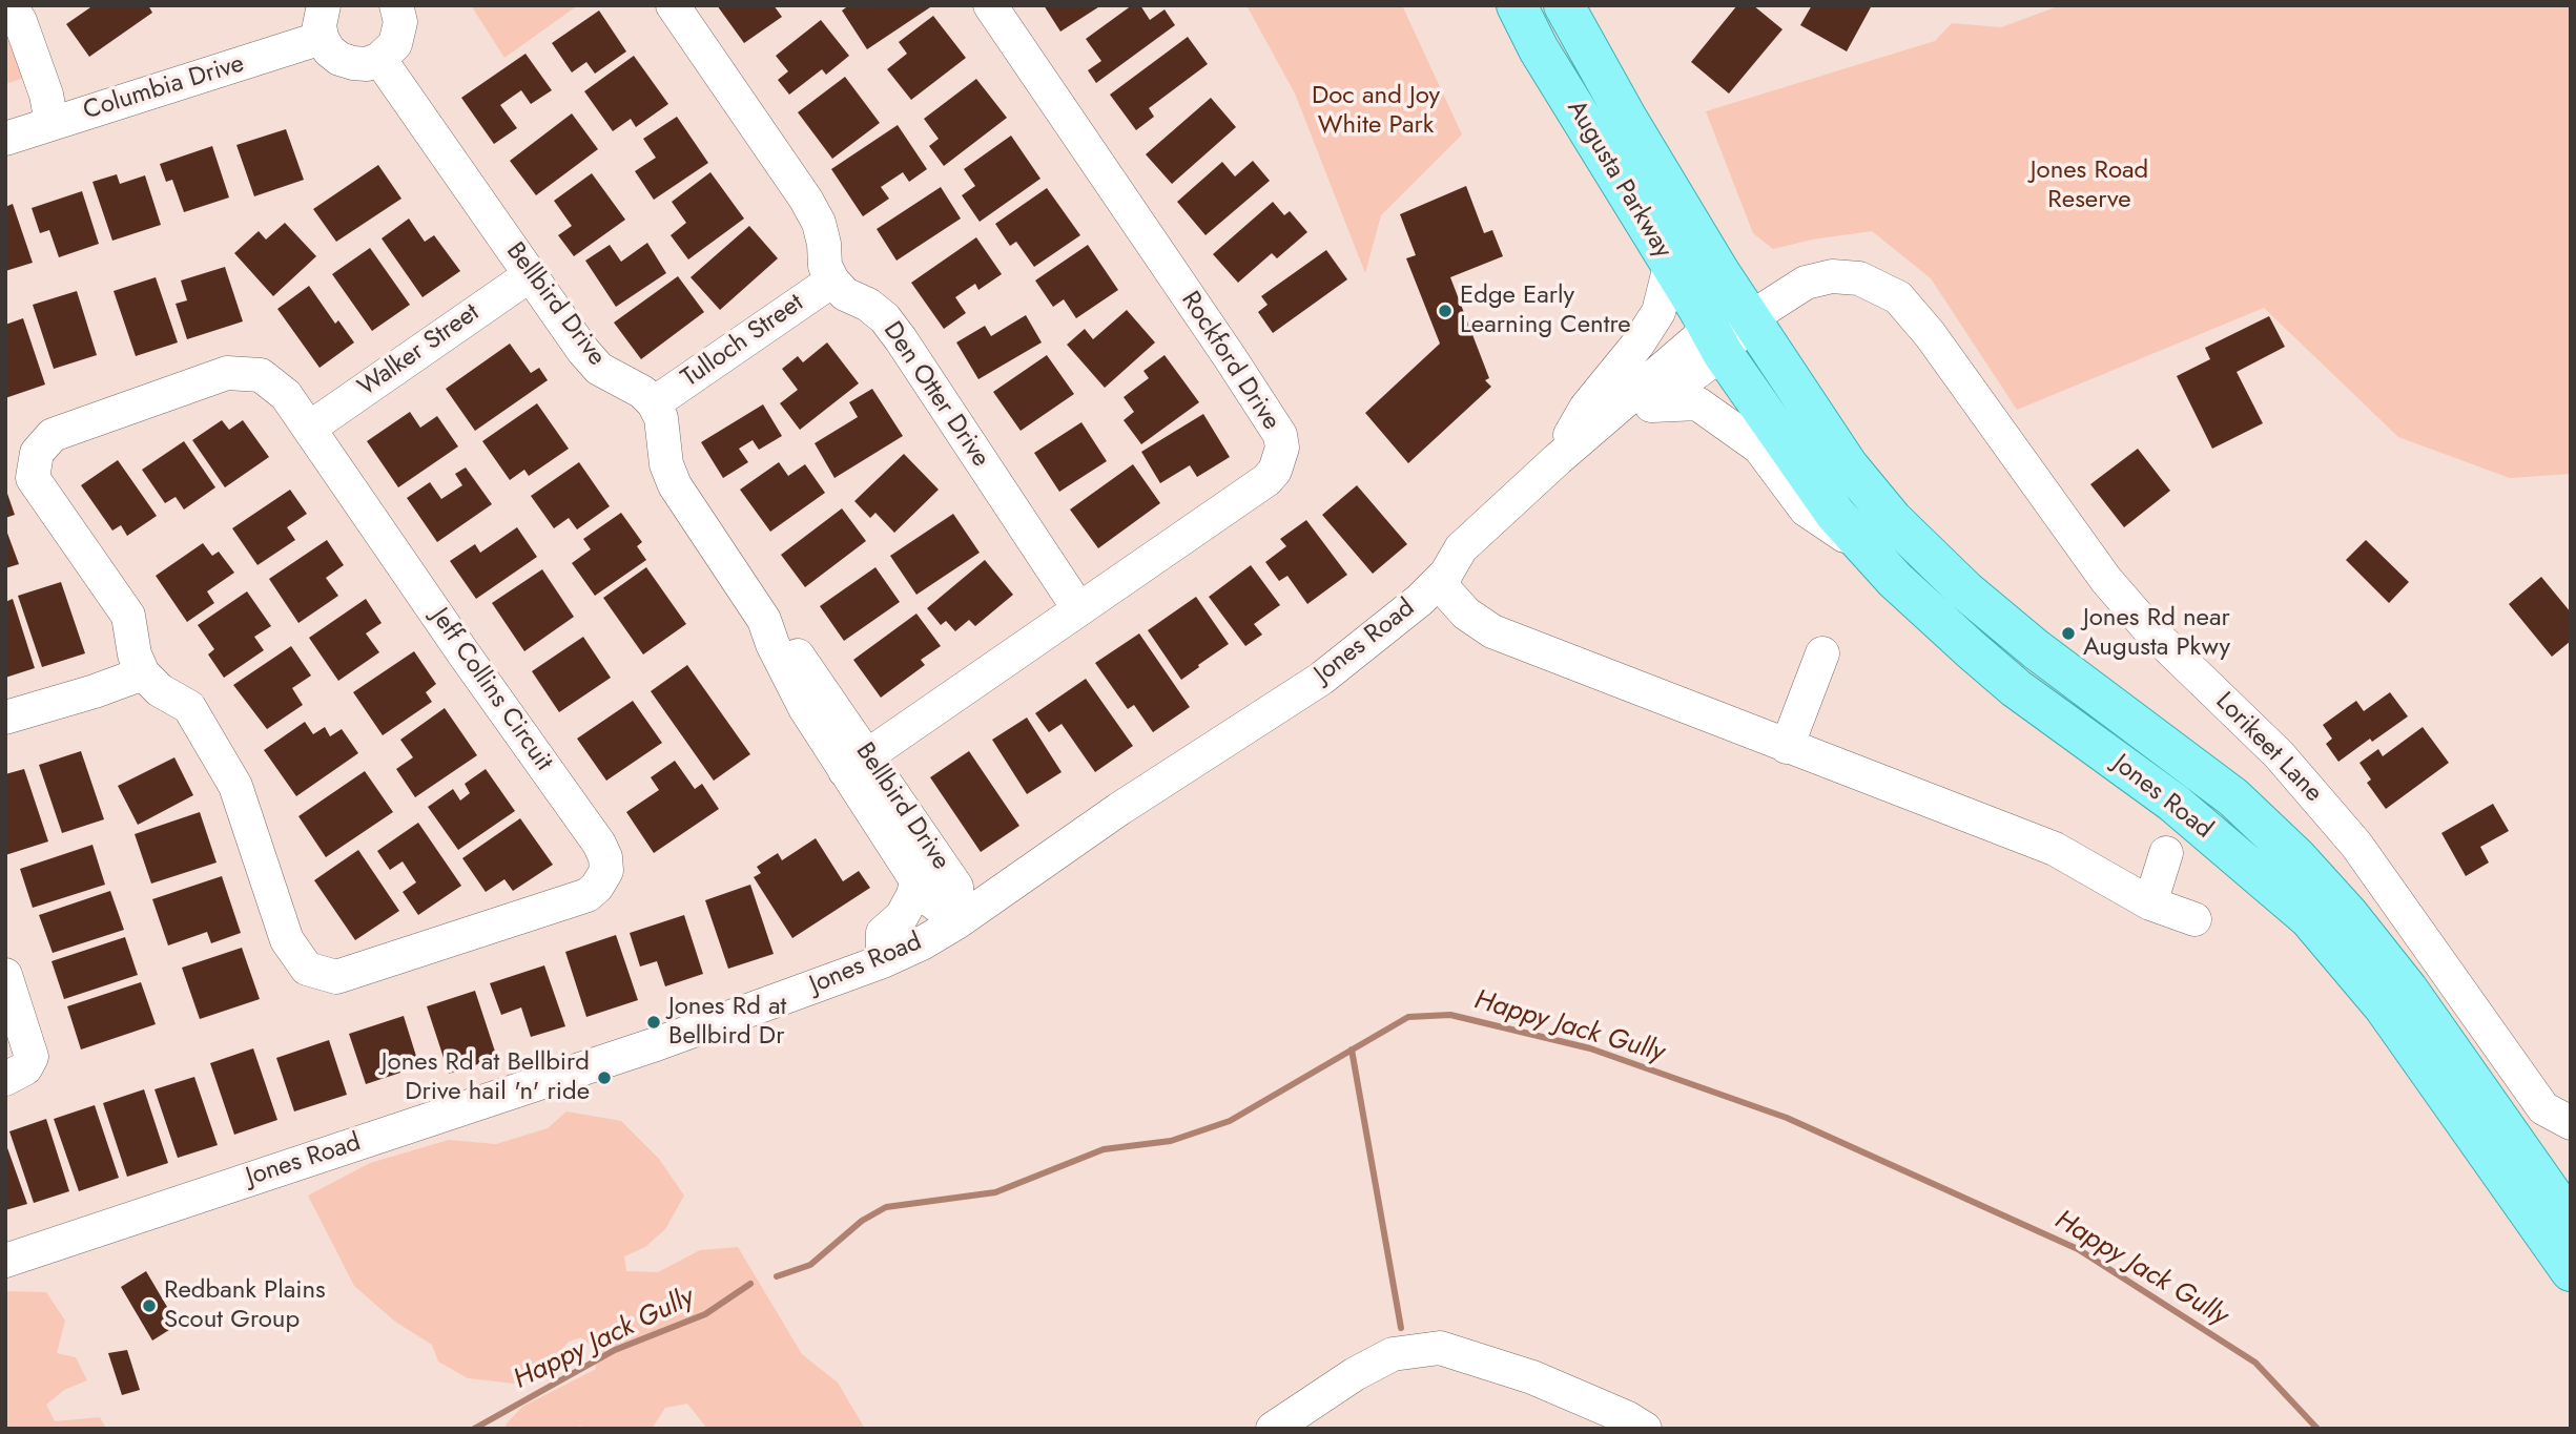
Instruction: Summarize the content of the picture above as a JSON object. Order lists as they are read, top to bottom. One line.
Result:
{"streets":{"main road":["Augusta Parkway","Jones Road"],"street":["Columbia Drive","Bellbird Drive","Tulloch Street","Walker Street","Rockford Drive","Den Otter Drive","Jeff Collins Circuit","Lorikeet Lane"]},"crossings":[["Augusta Parkway","Jones Road"],["Augusta Parkway","Lorikeet Lane"],["Bellbird Drive","Tulloch Street"],["Bellbird Drive","Walker Street"],["Bellbird Drive","Rockford Drive"],["Bellbird Drive","Jones Road"],["Tulloch Street","Den Otter Drive"],["Walker Street","Jeff Collins Circuit"],["Rockford Drive","Den Otter Drive"],["Jones Road","Lorikeet Lane"]],"water":["Happy Jack Gully"],"parks":["Doc and Joy White Park","Jones Road Reserve"],"places":["Edge Early Learning Centre","Jones Rd near Augusta Pkwy","Jones Rd at Bellbird Dr","Jones Rd at Bellbird Drive hail 'n' ride","Redbank Plains Scout Group"]}
